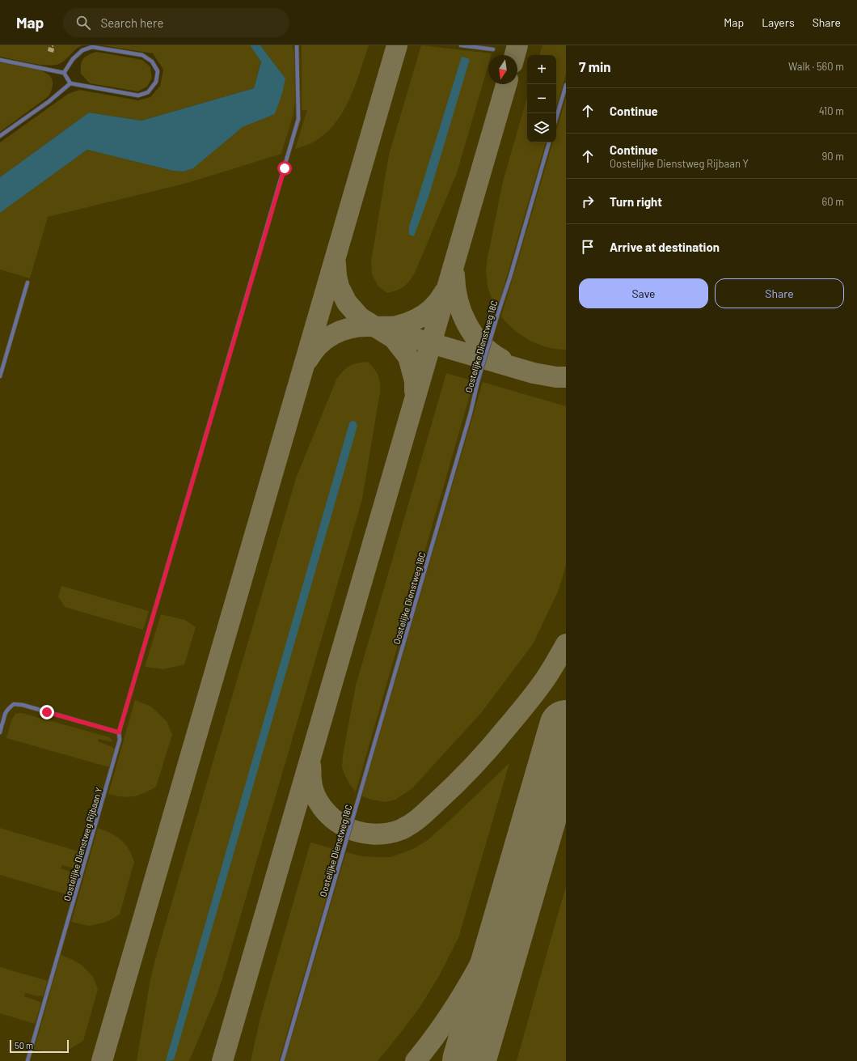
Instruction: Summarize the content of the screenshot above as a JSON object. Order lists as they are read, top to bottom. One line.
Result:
{"streets":{"lane":["Oostelijke Dienstweg 18C","Oostelijke Dienstweg Rijbaan Y"]},"scale_bar":"50 m","north":"bottom","page":{"header":"Map","search":"Search here","nav":["Map","Layers","Share"],"heading":["7 min","Walk · 560 m"],"map_buttons":["+","−"],"list":[["Continue","410 m"],["Continue","Oostelijke Dienstweg Rijbaan Y","90 m"],["Turn right","60 m"],"Arrive at destination"],"buttons":["Save","Share"],"scale":"50 m"}}
